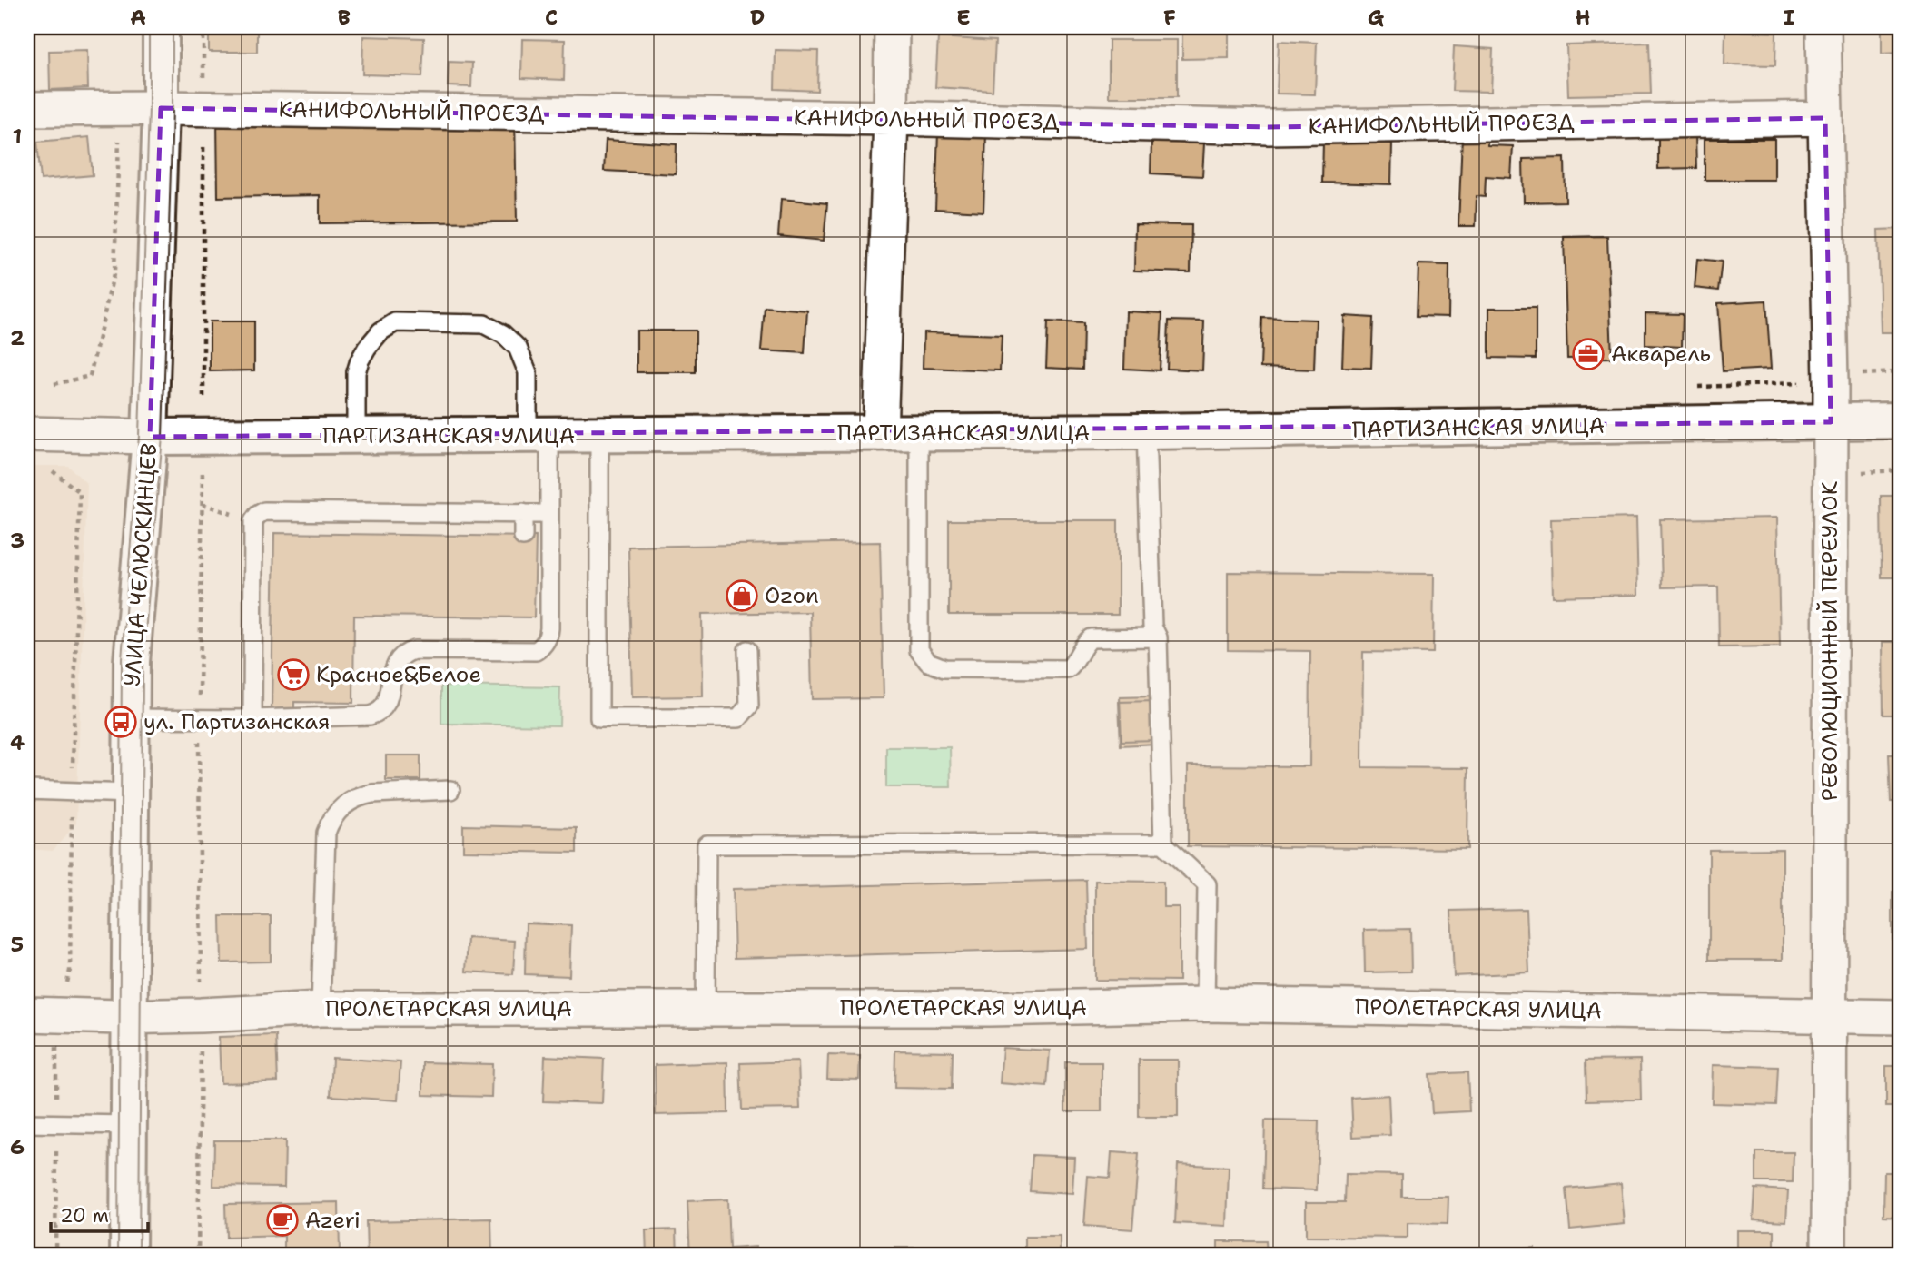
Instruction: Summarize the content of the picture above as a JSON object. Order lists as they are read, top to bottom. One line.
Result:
{"streets":{"main road":["ПАРТИЗАНСКАЯ УЛИЦА","УЛИЦА ЧЕЛЮСКИНЦЕВ"],"street":["КАНИФОЛЬНЫЙ ПРОЕЗД","РЕВОЛЮЦИОННЫЙ ПЕРЕУЛОК","ПРОЛЕТАРСКАЯ УЛИЦА"]},"crossings":[["КАНИФОЛЬНЫЙ ПРОЕЗД","УЛИЦА ЧЕЛЮСКИНЦЕВ"],["КАНИФОЛЬНЫЙ ПРОЕЗД","РЕВОЛЮЦИОННЫЙ ПЕРЕУЛОК"],["ПАРТИЗАНСКАЯ УЛИЦА","УЛИЦА ЧЕЛЮСКИНЦЕВ"],["ПАРТИЗАНСКАЯ УЛИЦА","РЕВОЛЮЦИОННЫЙ ПЕРЕУЛОК"],["УЛИЦА ЧЕЛЮСКИНЦЕВ","ПРОЛЕТАРСКАЯ УЛИЦА"],["РЕВОЛЮЦИОННЫЙ ПЕРЕУЛОК","ПРОЛЕТАРСКАЯ УЛИЦА"]],"places":{"office":["Акварель"],"shop":["Ozon"],"supermarket":["Красное&Белое"],"bus stop":["ул. Партизанская"],"cafe":["Azeri"]},"scale_bar":"20 m","grid":{"columns":["A","B","C","D","E","F","G","H","I"],"rows":["1","2","3","4","5","6"]}}
